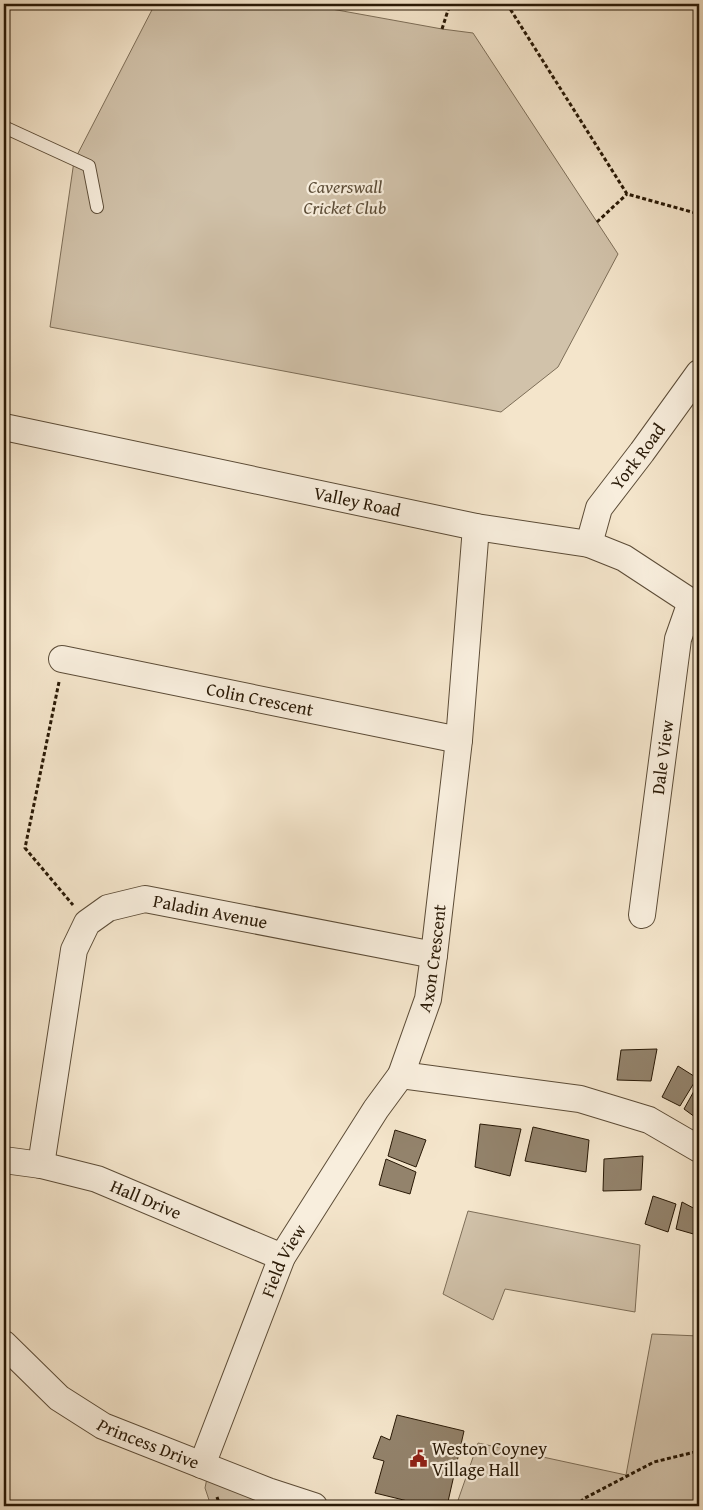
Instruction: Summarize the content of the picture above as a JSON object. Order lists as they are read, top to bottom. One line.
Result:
{"streets":{"street":["York Road","Valley Road","Colin Crescent","Dale View","Paladin Avenue","Axon Crescent","Hall Drive","Field View","Princess Drive"]},"crossings":[["York Road","Valley Road"],["Valley Road","Dale View"],["Valley Road","Axon Crescent"],["Colin Crescent","Axon Crescent"],["Paladin Avenue","Axon Crescent"],["Axon Crescent","Field View"],["Hall Drive","Field View"],["Field View","Princess Drive"]],"parks":["Caverswall Cricket Club"],"places":{"public building":["Weston Coyney Village Hall"]}}
